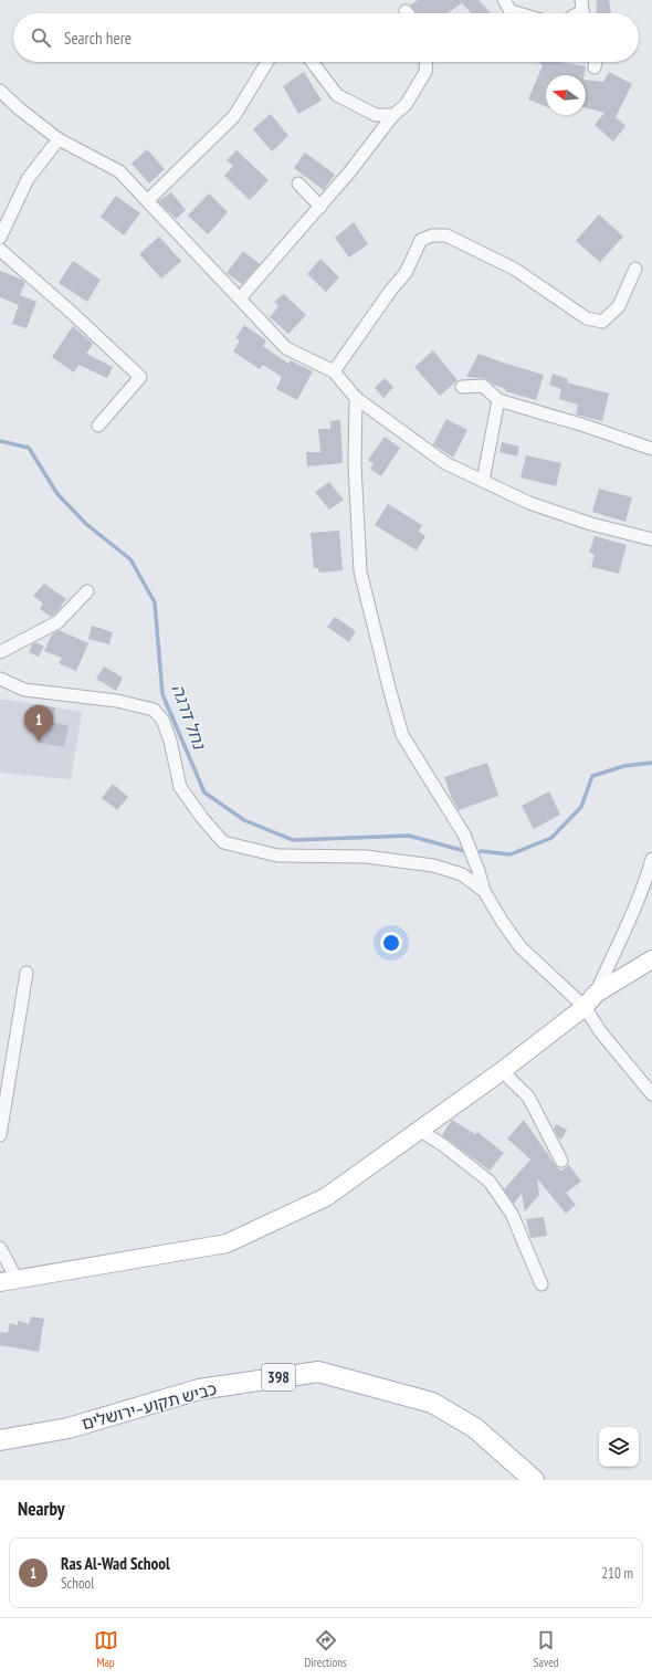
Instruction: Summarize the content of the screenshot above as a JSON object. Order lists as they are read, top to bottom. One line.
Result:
{"streets":{"main road":["398","כביש תקוע–ירושלים"]},"water":["נחל דרגה"],"north":"left","page":{"search":"Search here","pins":"1","heading":"Nearby","list":[{"mark":"1","name":"Ras Al-Wad School","note":"School","value":"210 m"}],"nav":["Map","Directions","Saved"]}}
